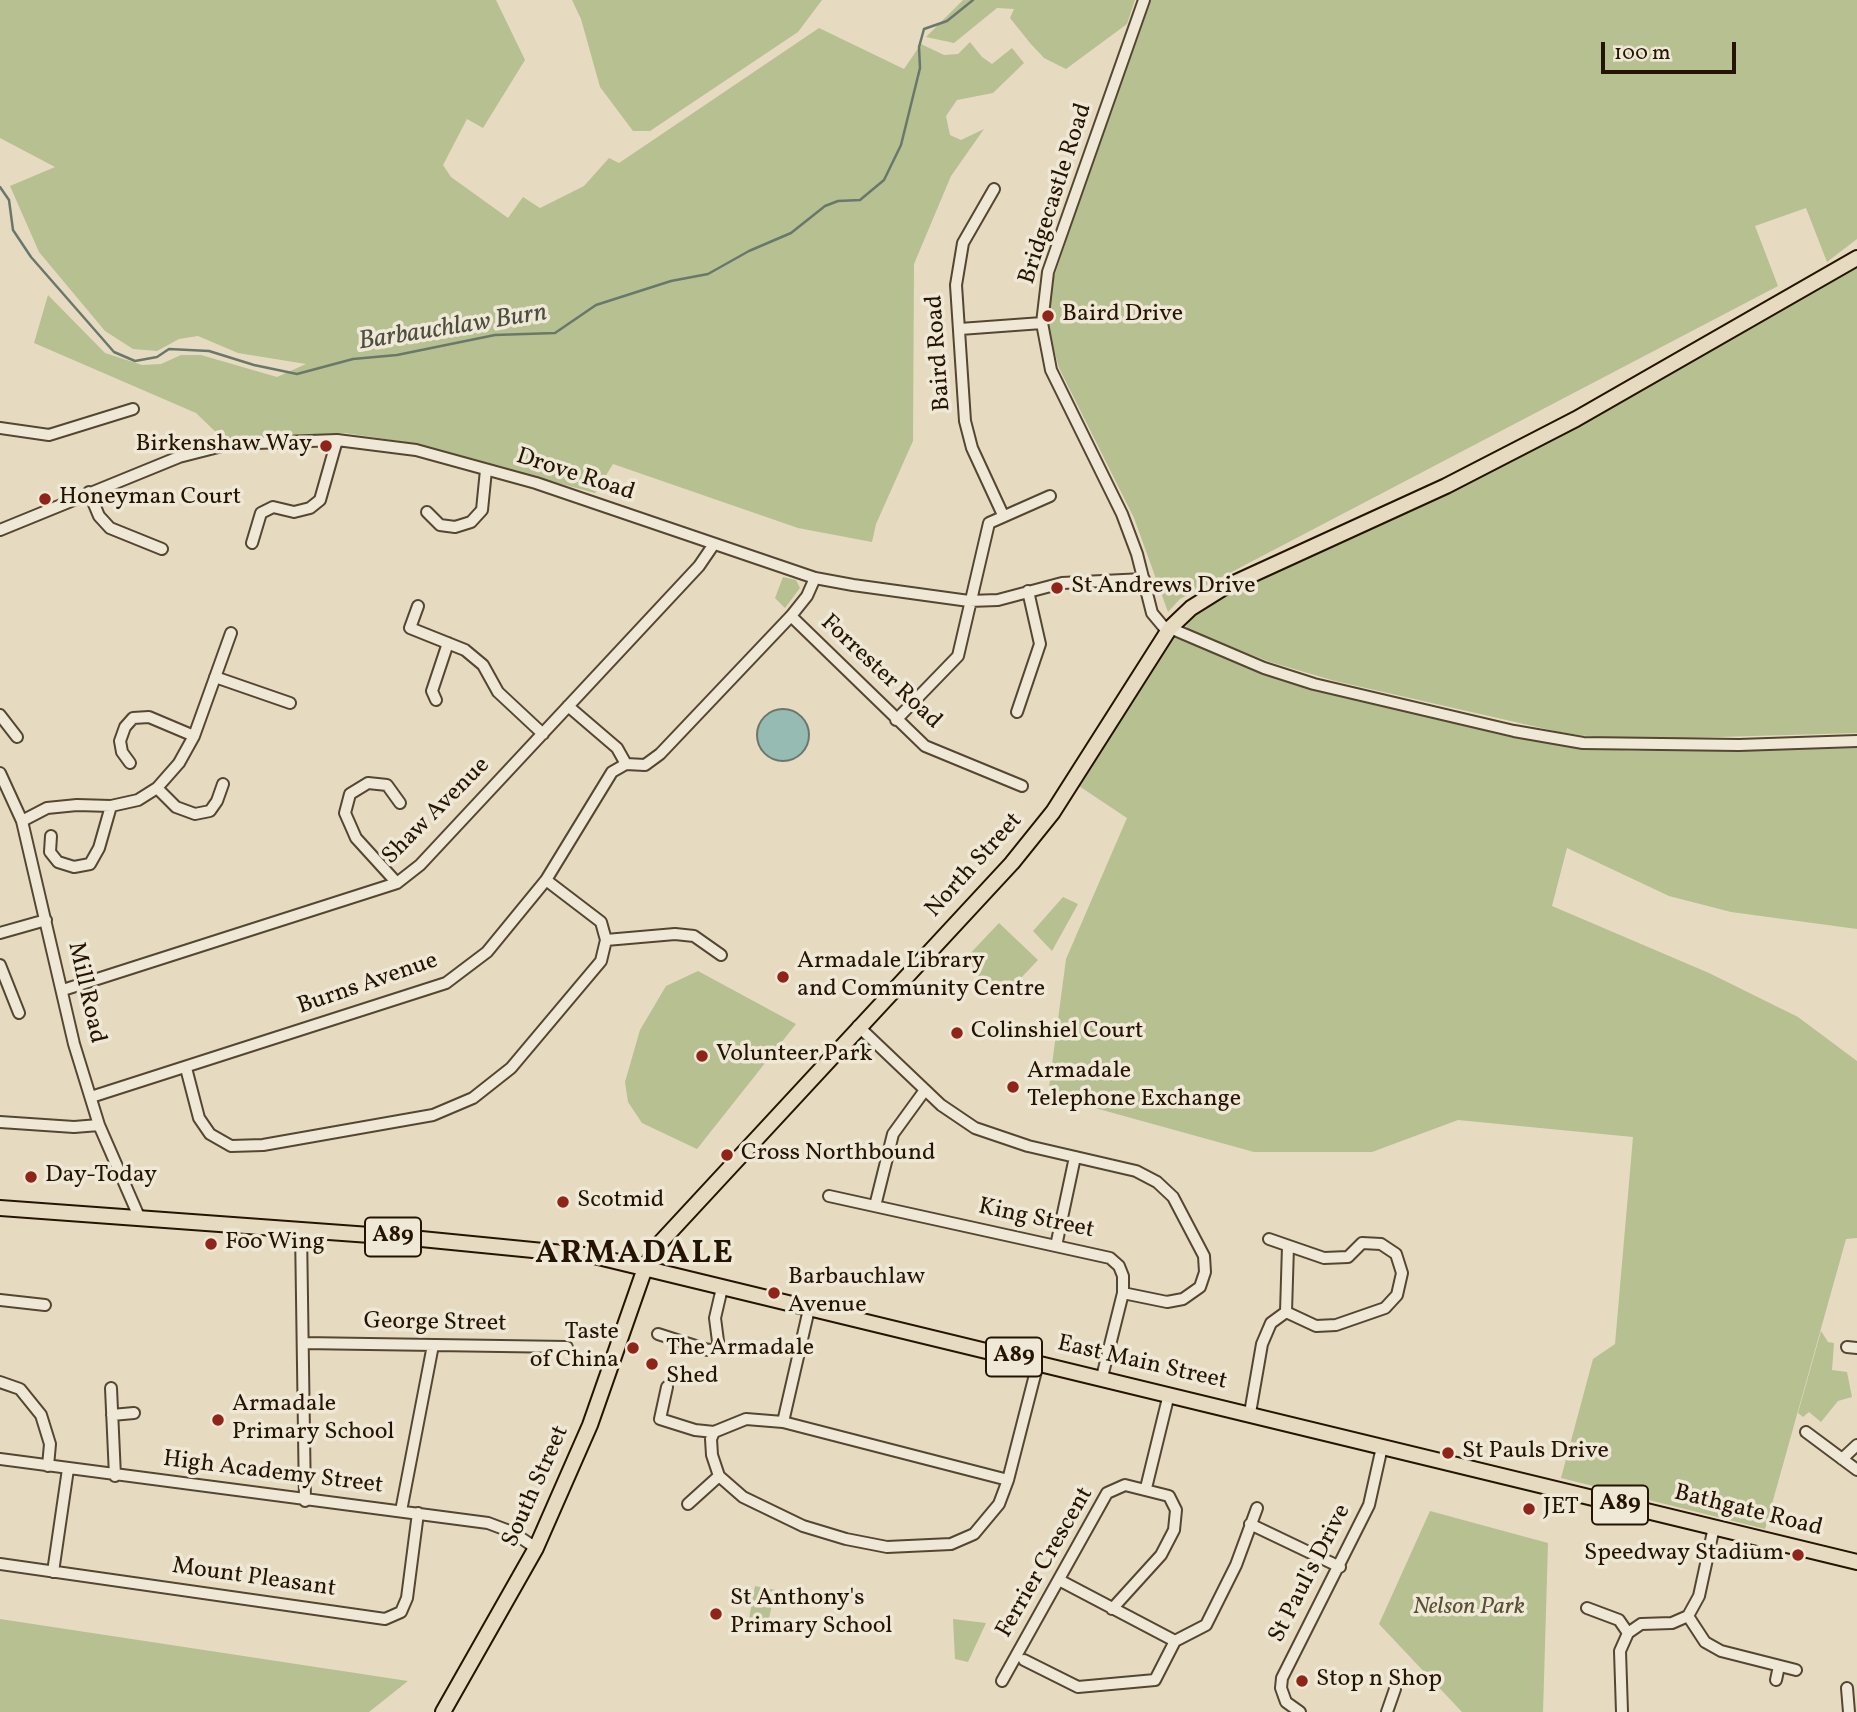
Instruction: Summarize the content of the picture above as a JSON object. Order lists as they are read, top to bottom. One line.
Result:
{"streets":{"main road":["North Street","A89","East Main Street","South Street","Bathgate Road"],"street":["Bridgecastle Road","Baird Road","Drove Road","Forrester Road","Shaw Avenue","Burns Avenue","Mill Road","King Street","George Street","High Academy Street","Ferrier Crescent","St Paul's Drive","Mount Pleasant"]},"crossings":[["Bridgecastle Road","Drove Road"],["Bridgecastle Road","North Street"],["Drove Road","Shaw Avenue"],["Shaw Avenue","Mill Road"],["North Street","A89"],["North Street","East Main Street"],["North Street","South Street"],["Burns Avenue","Mill Road"],["Mill Road","A89"],["A89","East Main Street"],["A89","South Street"],["East Main Street","South Street"],["East Main Street","Bathgate Road"],["East Main Street","St Paul's Drive"],["High Academy Street","South Street"],["High Academy Street","Mount Pleasant"],["Bathgate Road","St Paul's Drive"]],"districts":["ARMADALE"],"water":["Barbauchlaw Burn"],"parks":["Nelson Park"],"places":["Baird Drive","Birkenshaw Way","Honeyman Court","St Andrews Drive","Armadale Library and Community Centre","Colinshiel Court","Volunteer Park","Armadale Telephone Exchange","Cross Northbound","Day-Today","Scotmid","Foo Wing","Barbauchlaw Avenue","Taste of China","The Armadale Shed","Armadale Primary School","St Pauls Drive","JET","Speedway Stadium","St Anthony's Primary School","Stop n Shop"],"scale_bar":"100 m"}
